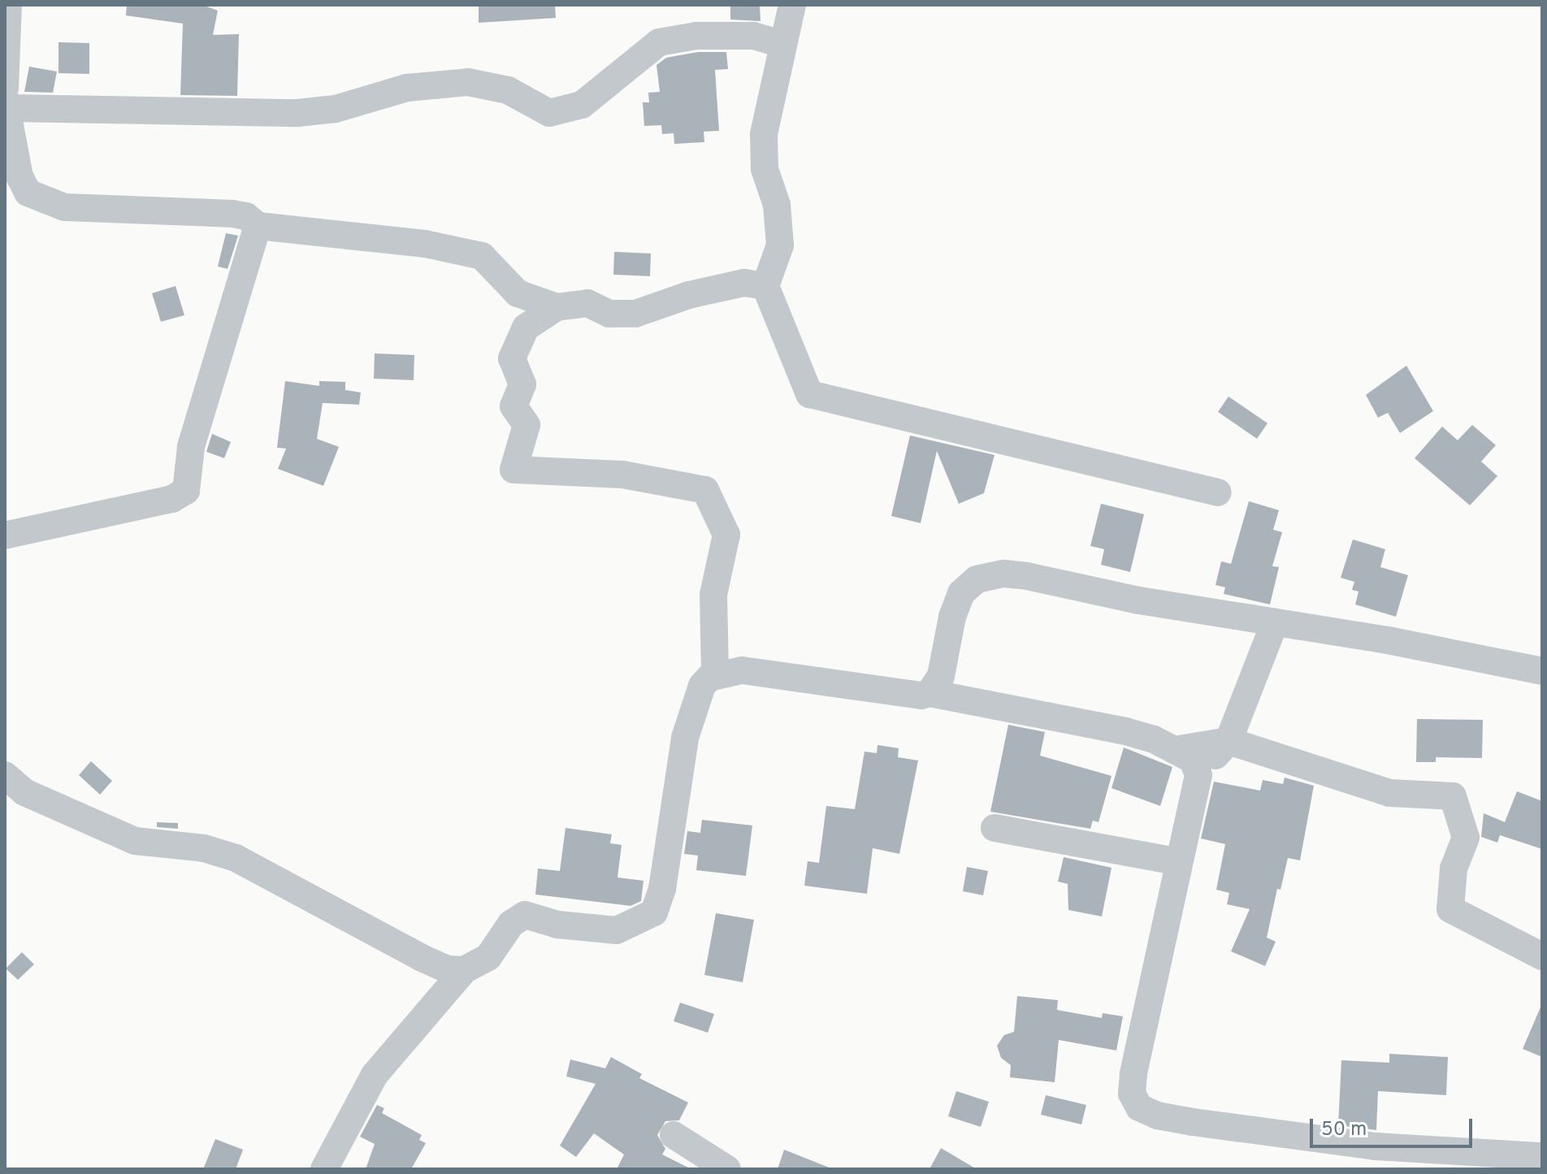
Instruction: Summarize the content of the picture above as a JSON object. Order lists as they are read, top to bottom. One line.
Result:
{"scale_bar":"50 m"}
